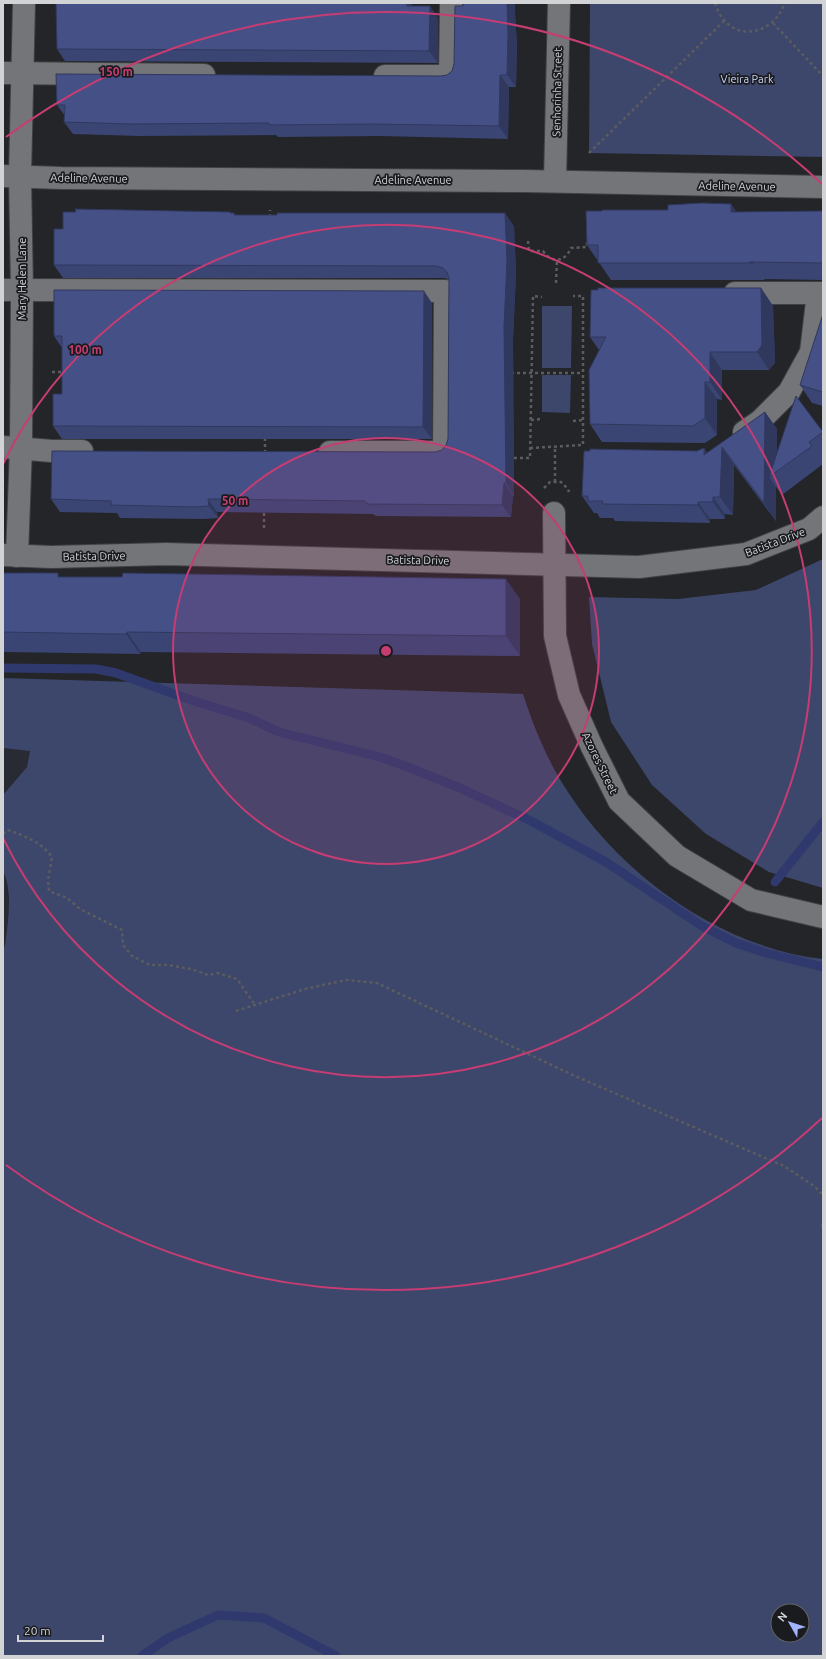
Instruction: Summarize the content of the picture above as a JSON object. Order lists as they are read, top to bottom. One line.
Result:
{"streets":{"street":["Senhorinha Street","Adeline Avenue","Mary Helen Lane","Batista Drive","Azores Street"]},"crossings":[["Senhorinha Street","Adeline Avenue"],["Adeline Avenue","Mary Helen Lane"],["Mary Helen Lane","Batista Drive"],["Batista Drive","Azores Street"]],"parks":["Vieira Park"],"scale_bar":"20 m","north":"top left","rings":["150 m","100 m","50 m"]}
